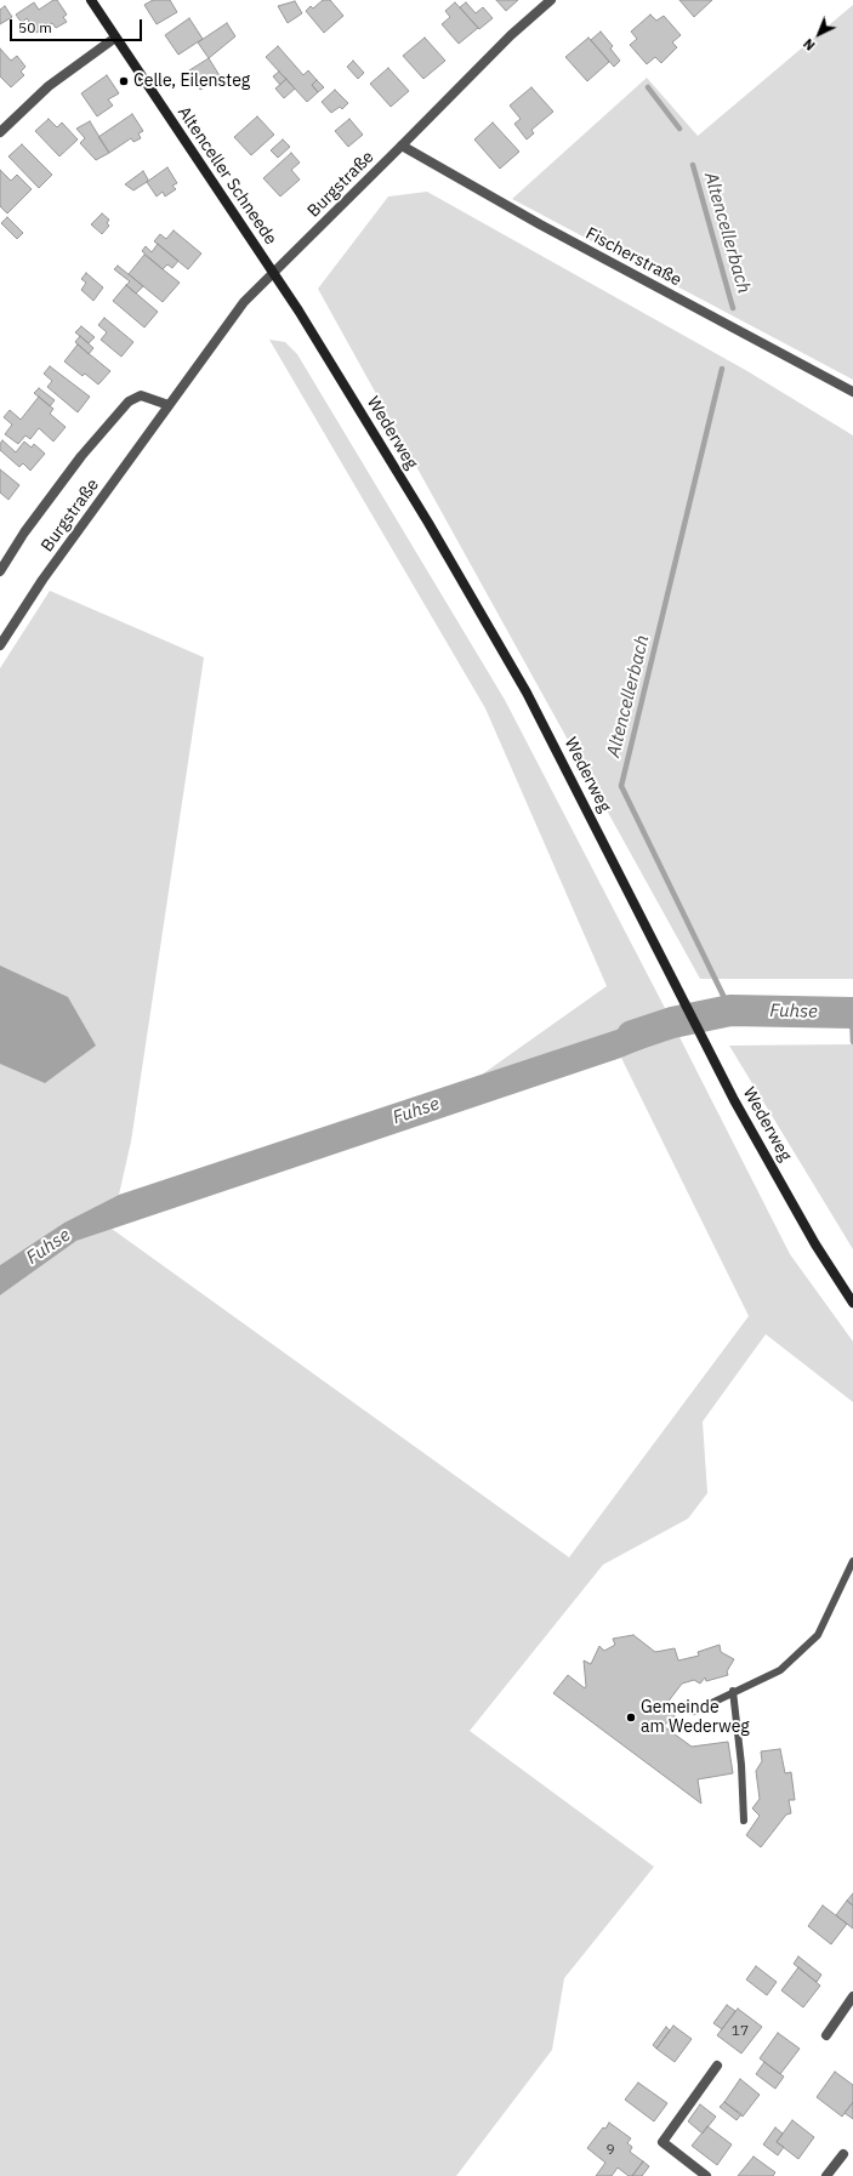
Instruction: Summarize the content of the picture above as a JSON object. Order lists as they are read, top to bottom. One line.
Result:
{"streets":{"main road":["Altenceller Schneede","Wederweg"],"street":["Burgstraße","Fischerstraße"]},"crossings":[["Altenceller Schneede","Burgstraße"],["Altenceller Schneede","Wederweg"],["Burgstraße","Fischerstraße"],["Burgstraße","Wederweg"]],"water":["Altencellerbach","Fuhse"],"places":["Celle, Eilensteg","Gemeinde am Wederweg"],"house_numbers":["17","9"],"scale_bar":"50 m","north":"bottom left"}
